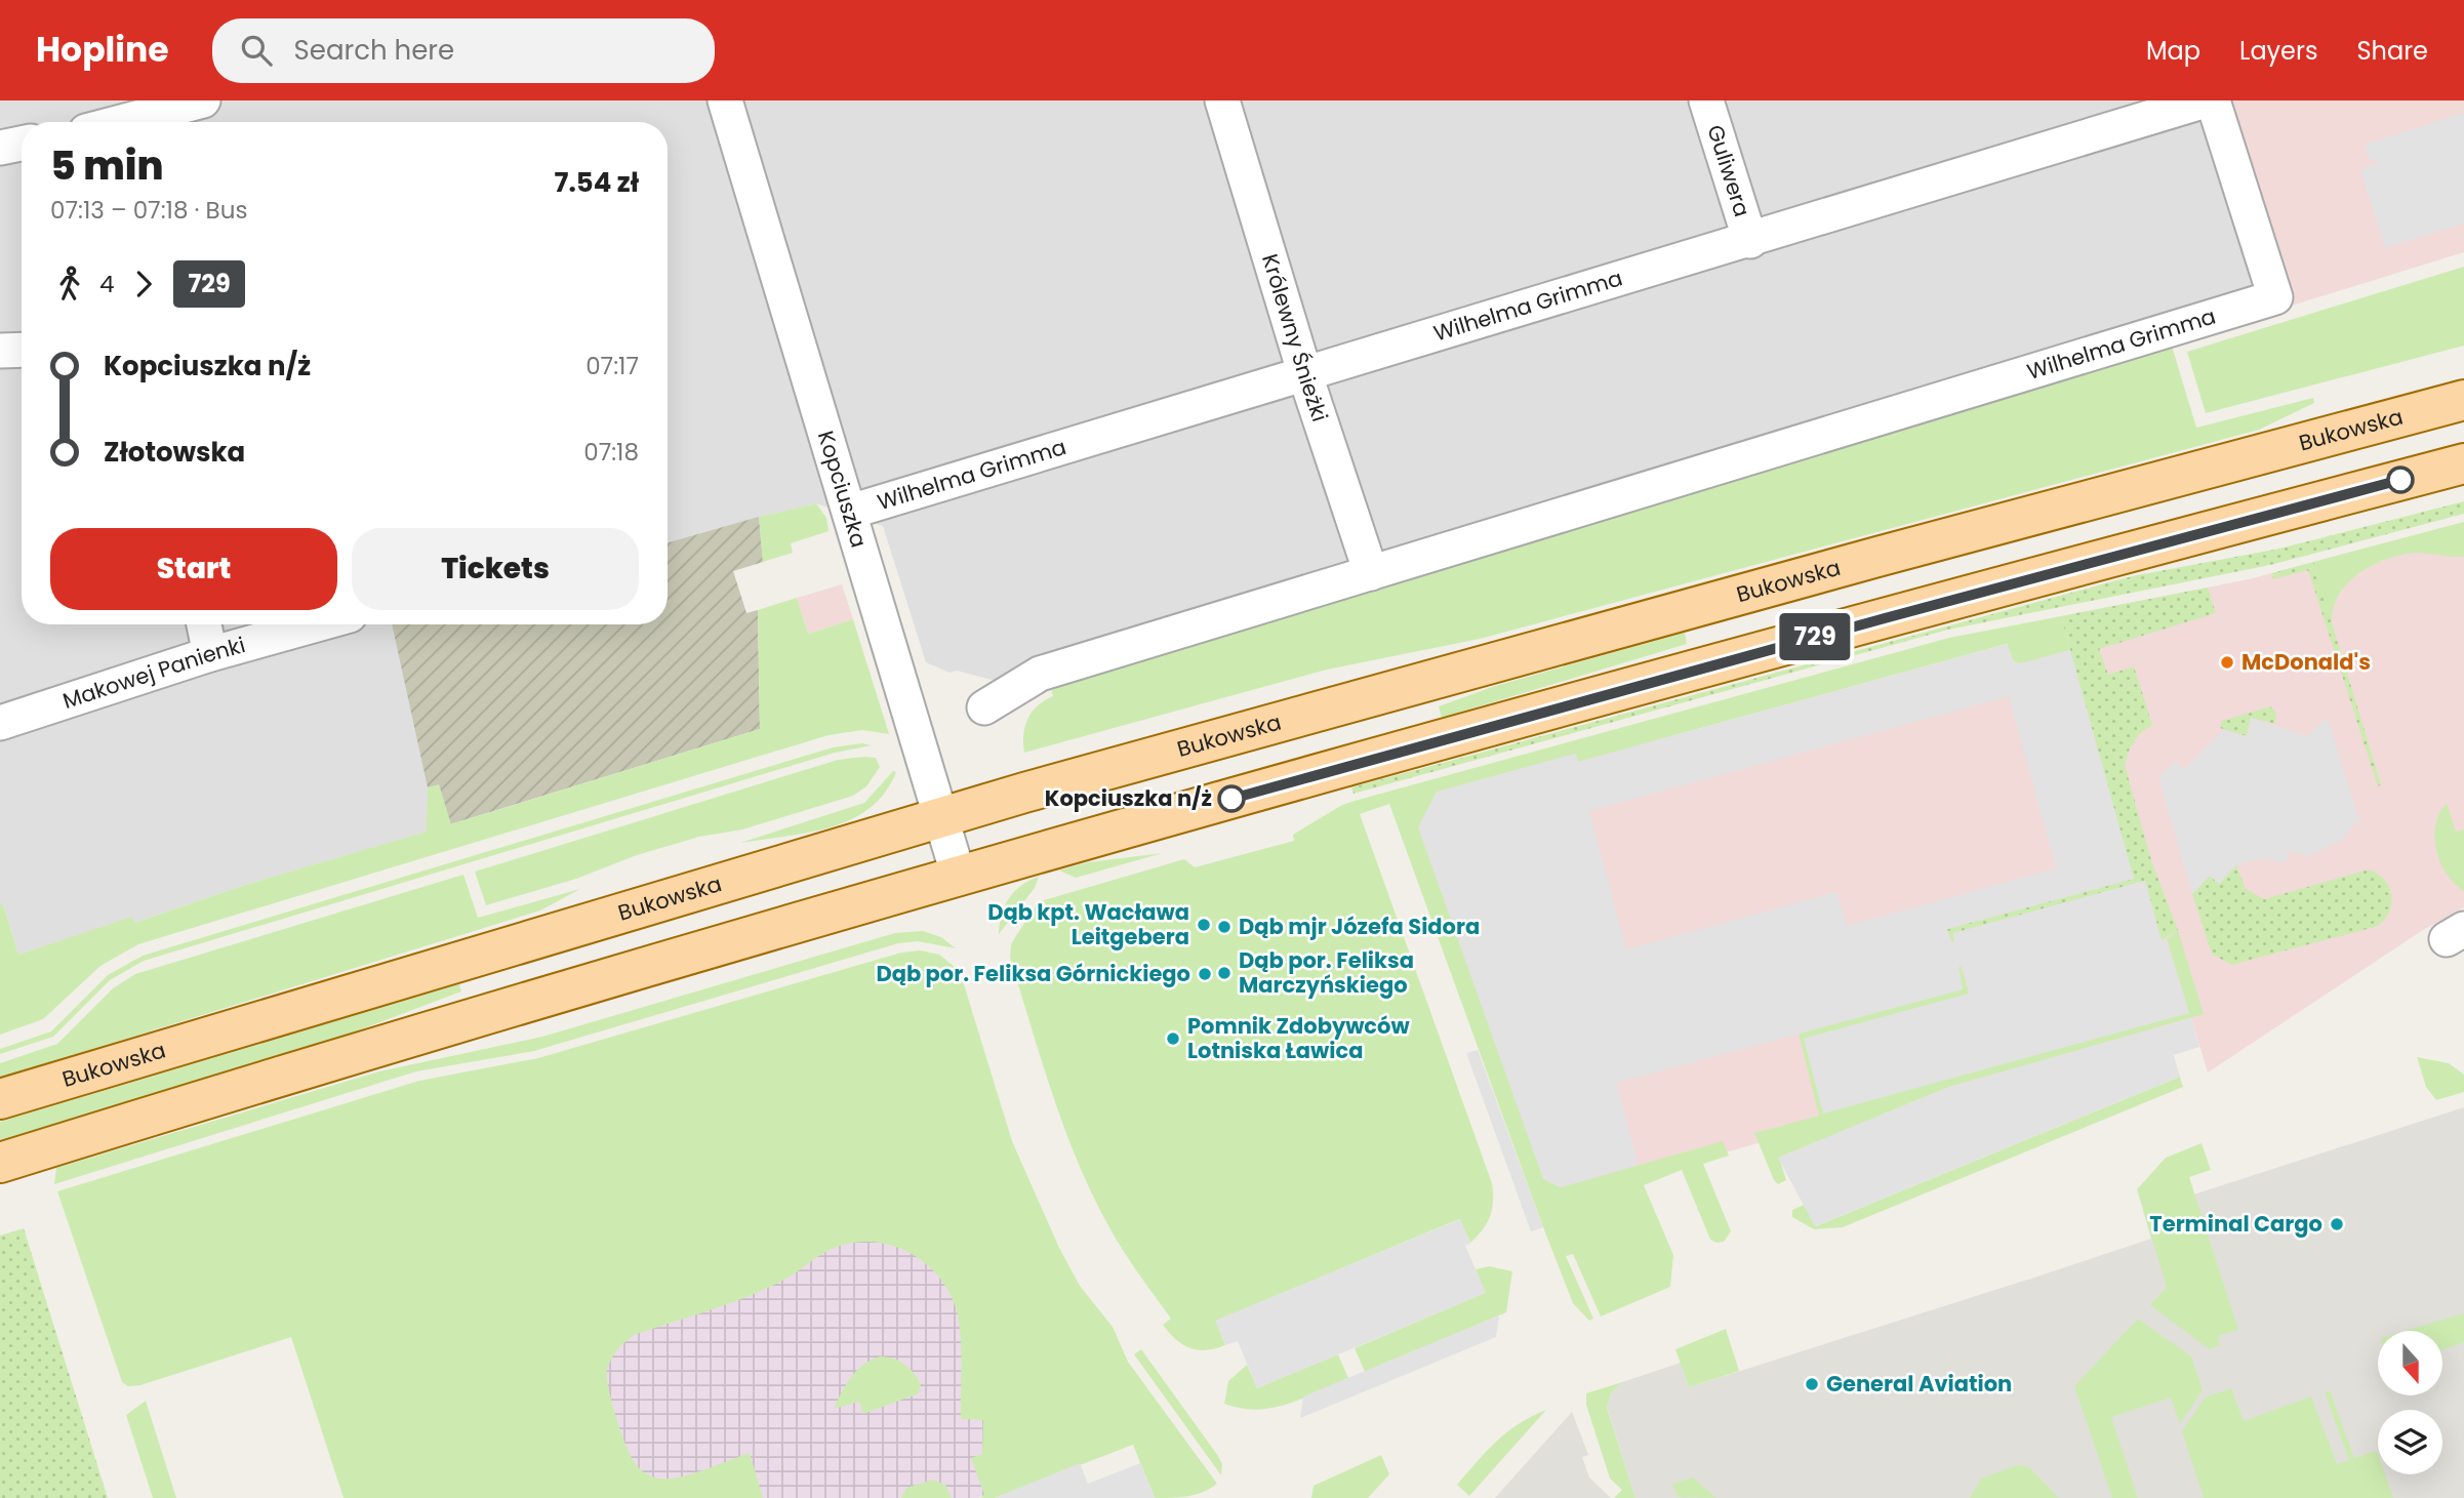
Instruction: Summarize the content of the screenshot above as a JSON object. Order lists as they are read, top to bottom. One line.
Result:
{"streets":{"main road":["Bukowska"],"street":["Guliwera","Wilhelma Grimma","Królewny Śnieżki","Kopciuszka","Makowej Panienki"]},"crossings":[["Guliwera","Wilhelma Grimma"],["Wilhelma Grimma","Królewny Śnieżki"],["Wilhelma Grimma","Kopciuszka"],["Bukowska","Kopciuszka"]],"places":["McDonald's","Kopciuszka n/ż","Dąb kpt. Wacława Leitgebera","Dąb mjr Józefa Sidora","Dąb por. Feliksa Marczyńskiego","Dąb por. Feliksa Górnickiego","Pomnik Zdobywców Lotniska Ławica","Terminal Cargo","General Aviation"],"lines":["bus line 729"],"north":"bottom","page":{"header":"Hopline","search":"Search here","nav":["Map","Layers","Share"],"on_map":"729","heading":["5 min","07:13 – 07:18 · Bus","7.54 zł"],"legs":["4","729"],"list":[{"name":"Kopciuszka n/ż","value":"07:17"},{"name":"Złotowska","value":"07:18"}],"buttons":["Start","Tickets"]}}
